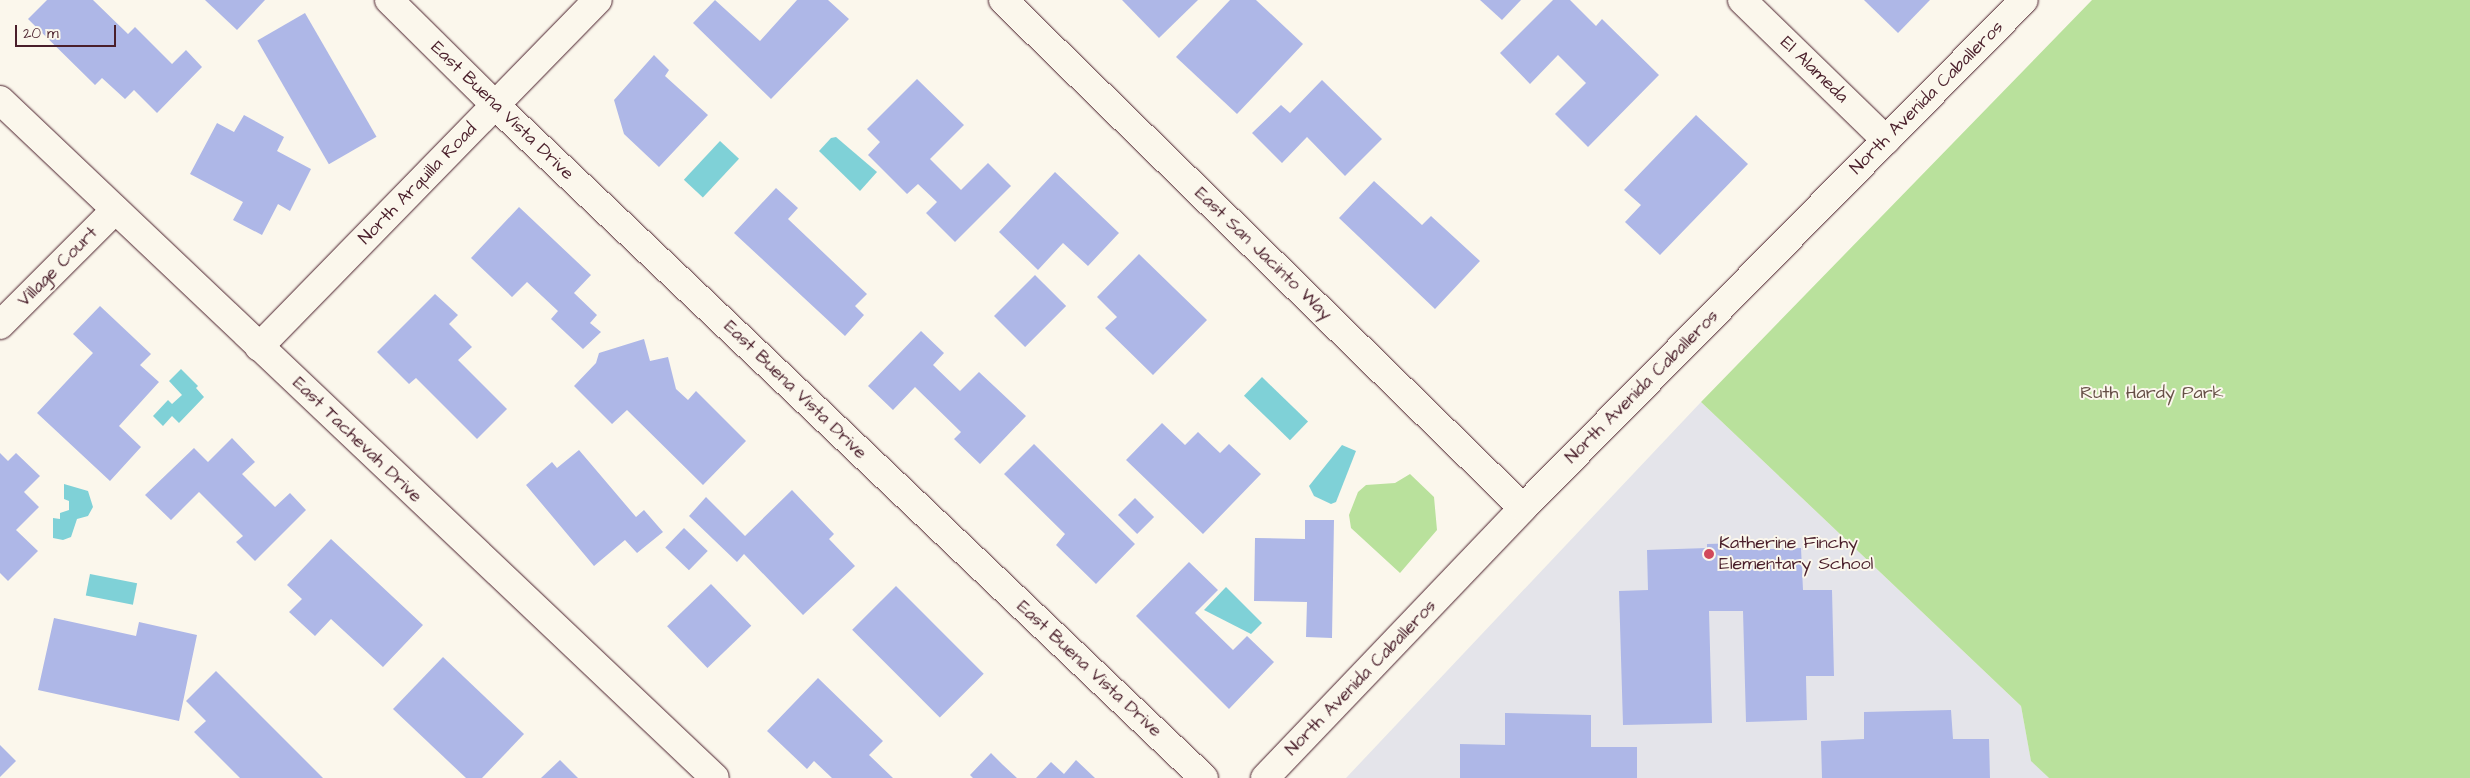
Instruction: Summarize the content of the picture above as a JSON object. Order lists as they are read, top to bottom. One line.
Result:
{"streets":{"street":["El Alameda","North Avenida Caballeros","East Buena Vista Drive","North Arquilla Road","East San Jacinto Way","Village Court","East Tachevah Drive"]},"crossings":[["El Alameda","North Avenida Caballeros"],["North Avenida Caballeros","East San Jacinto Way"],["East Buena Vista Drive","North Arquilla Road"],["North Arquilla Road","East Tachevah Drive"],["Village Court","East Tachevah Drive"]],"parks":["Ruth Hardy Park"],"places":["Katherine Finchy Elementary School"],"scale_bar":"20 m"}
